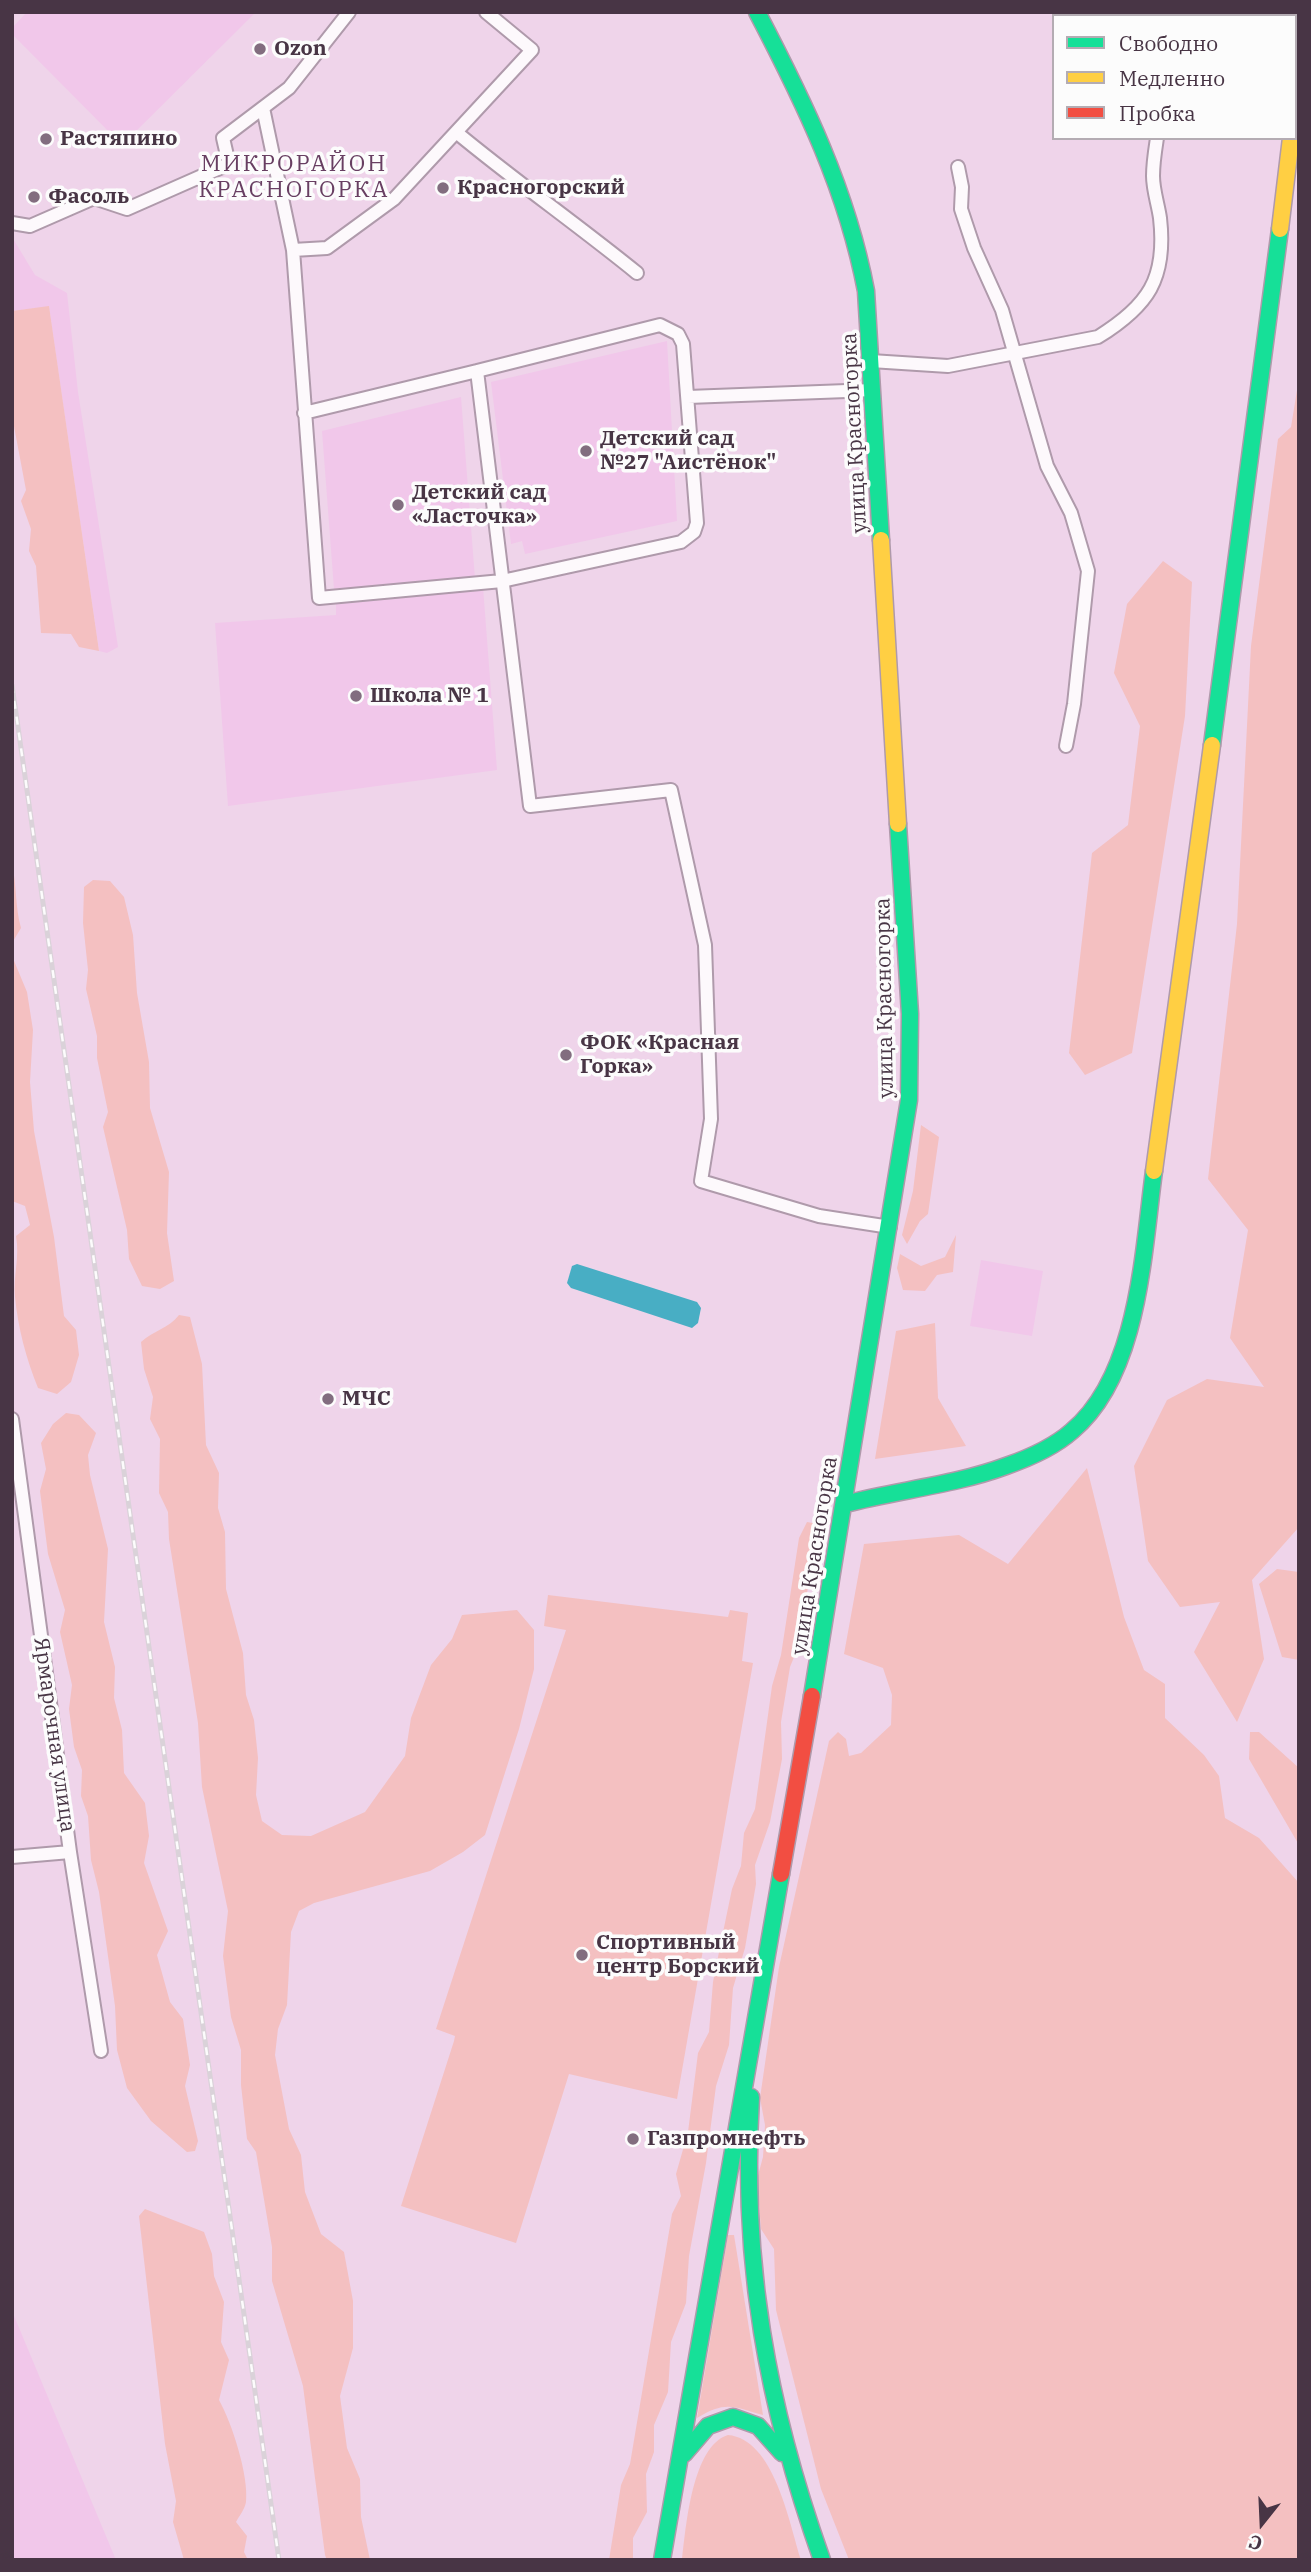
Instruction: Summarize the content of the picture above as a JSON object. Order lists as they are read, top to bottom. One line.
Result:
{"streets":{"main road":["улица Красногорка"],"street":["Ярмарочная улица"]},"districts":["МИКРОРАЙОН КРАСНОГОРКА"],"places":["Ozon","Растяпино","Красногорский","Фасоль","Детский сад №27 \"Аистёнок\"","Детский сад «Ласточка»","Школа № 1","ФОК «Красная Горка»","МЧС","Спортивный центр Борский","Газпромнефть"],"legend":["Свободно","Медленно","Пробка"],"north":"bottom"}
